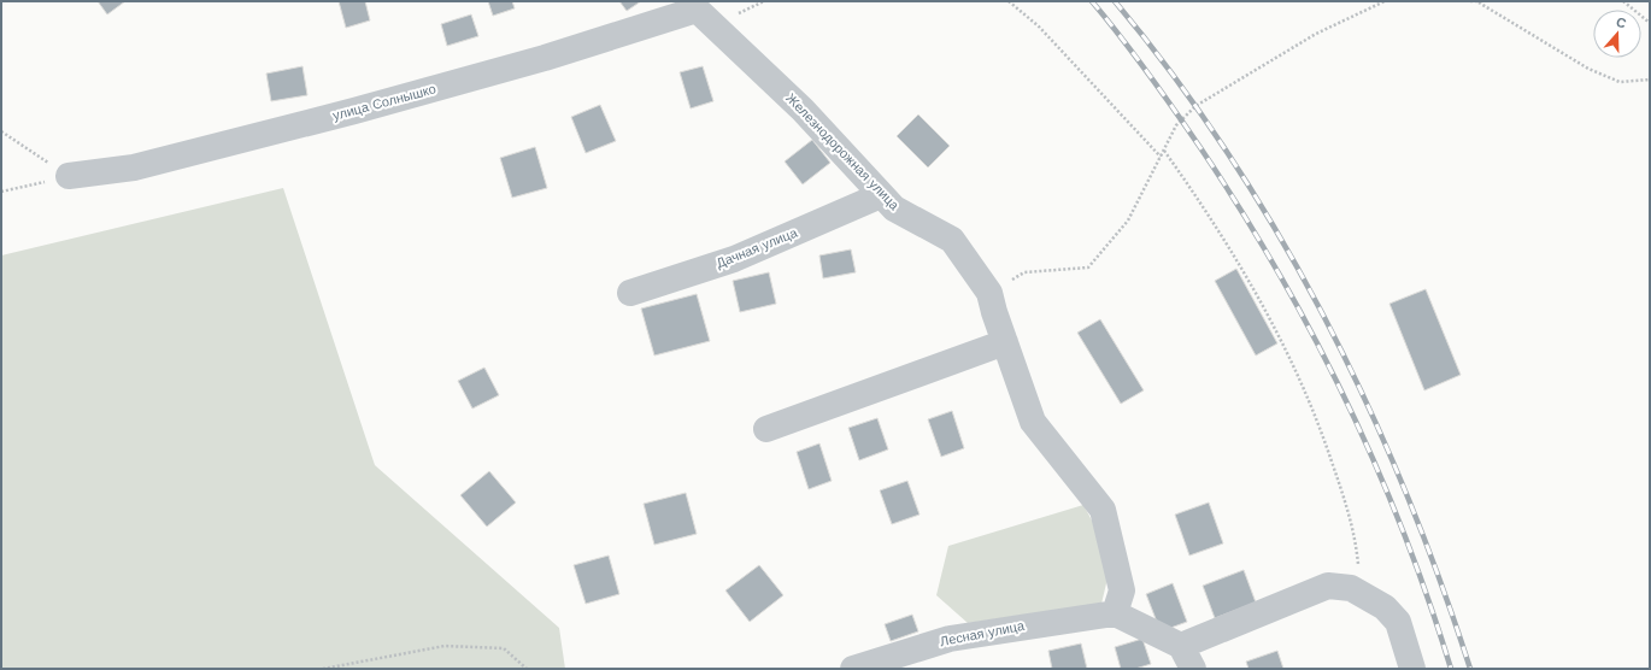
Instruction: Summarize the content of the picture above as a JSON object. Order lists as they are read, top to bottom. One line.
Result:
{"streets":{"street":["улица Солнышко","Железнодорожная улица","Дачная улица","Лесная улица"]},"crossings":[["улица Солнышко","Железнодорожная улица"],["Железнодорожная улица","Дачная улица"],["Железнодорожная улица","Лесная улица"]],"north":"top"}
